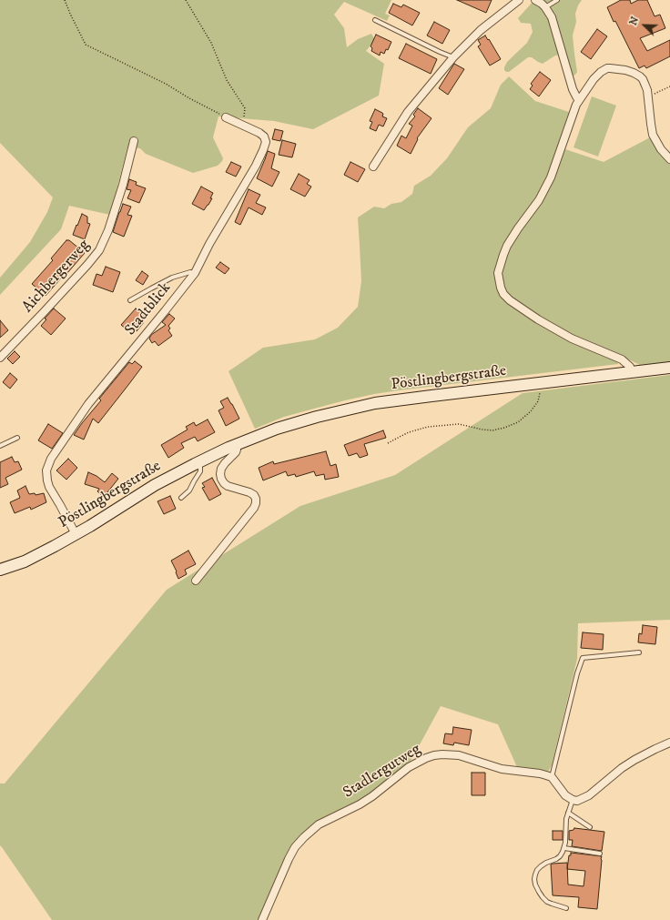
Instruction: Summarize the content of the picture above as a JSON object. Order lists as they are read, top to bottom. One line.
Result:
{"streets":{"main road":["Pöstlingbergstraße"],"street":["Aichbergerweg","Stadtblick","Stadlergutweg"]},"crossings":[["Stadtblick","Pöstlingbergstraße"]],"north":"top left"}
